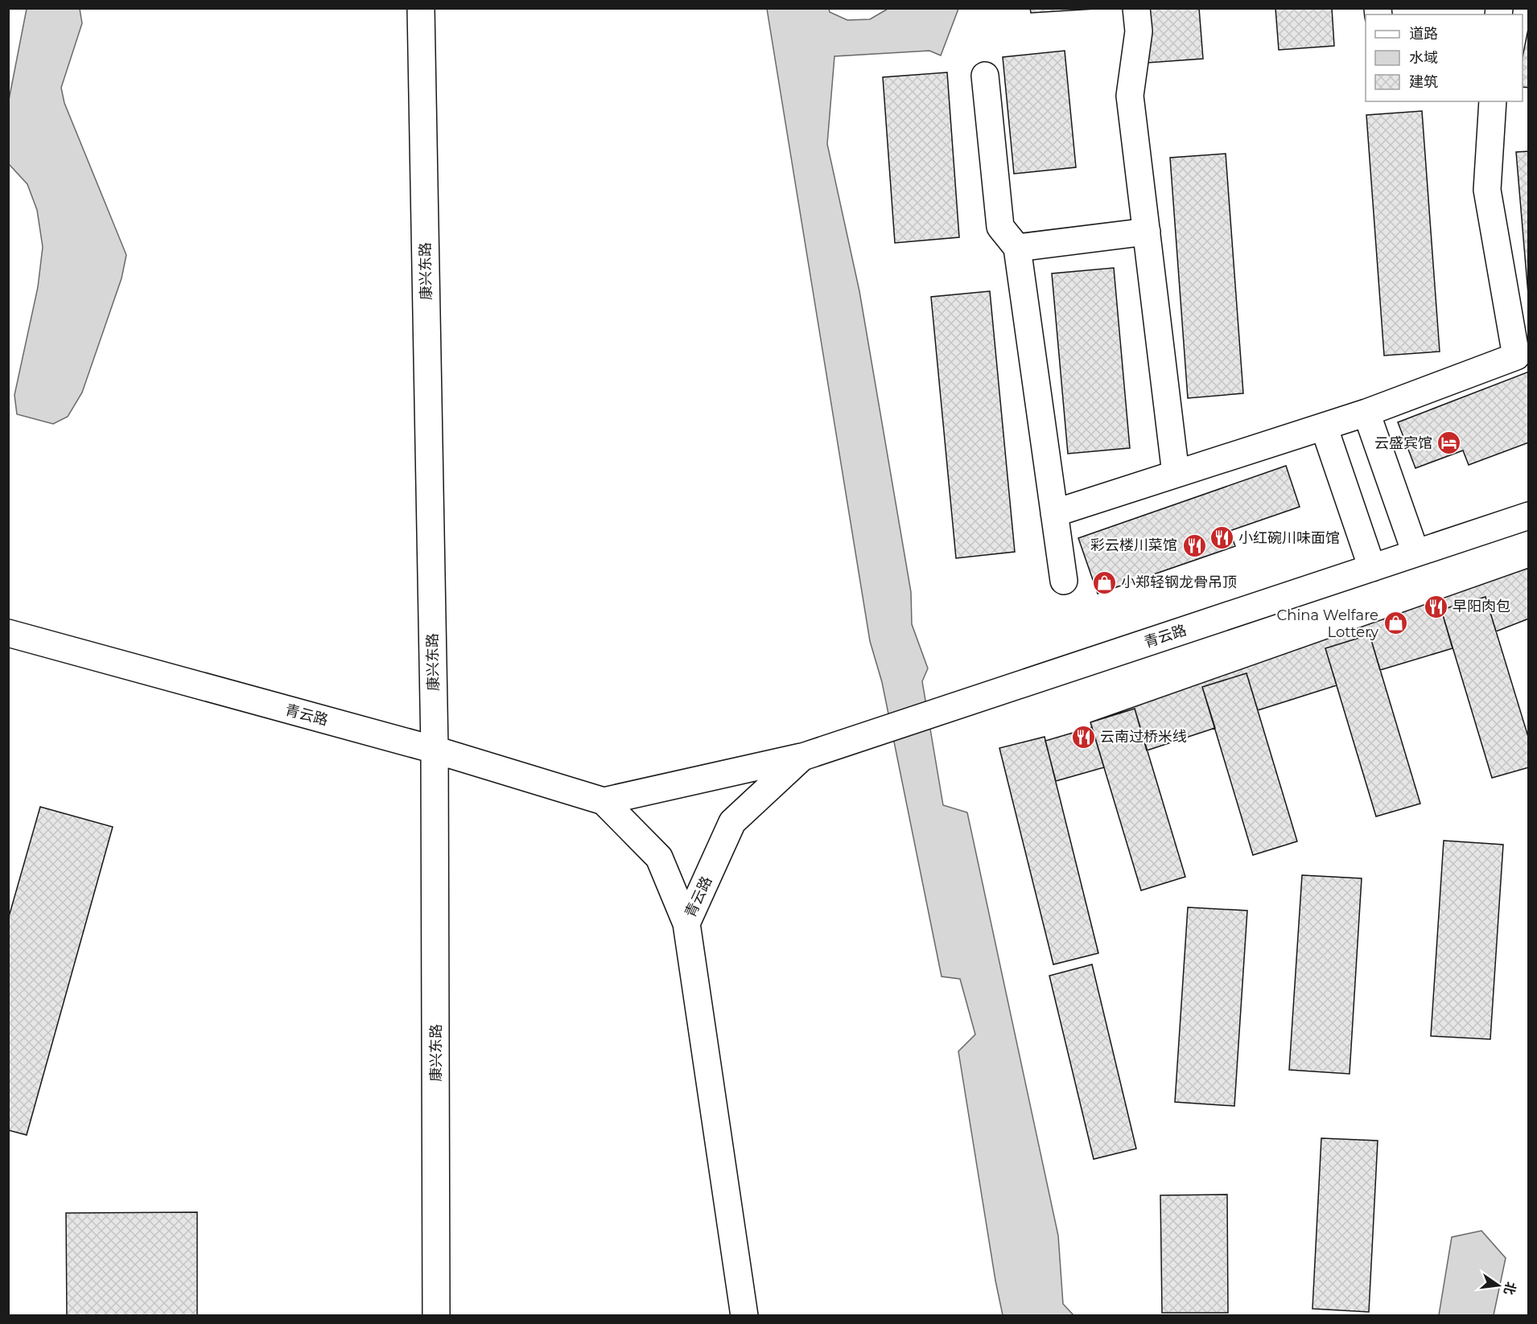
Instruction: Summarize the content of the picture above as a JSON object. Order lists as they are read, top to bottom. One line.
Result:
{"streets":{"street":["康兴东路","青云路"]},"crossings":[["康兴东路","青云路"]],"places":{"hotel":["云盛宾馆"],"restaurant":["小红碗川味面馆","彩云楼川菜馆","早阳肉包","云南过桥米线"],"shop":["小郑轻钢龙骨吊顶","China Welfare Lottery"]},"legend":["道路","水域","建筑"],"north":"right"}
